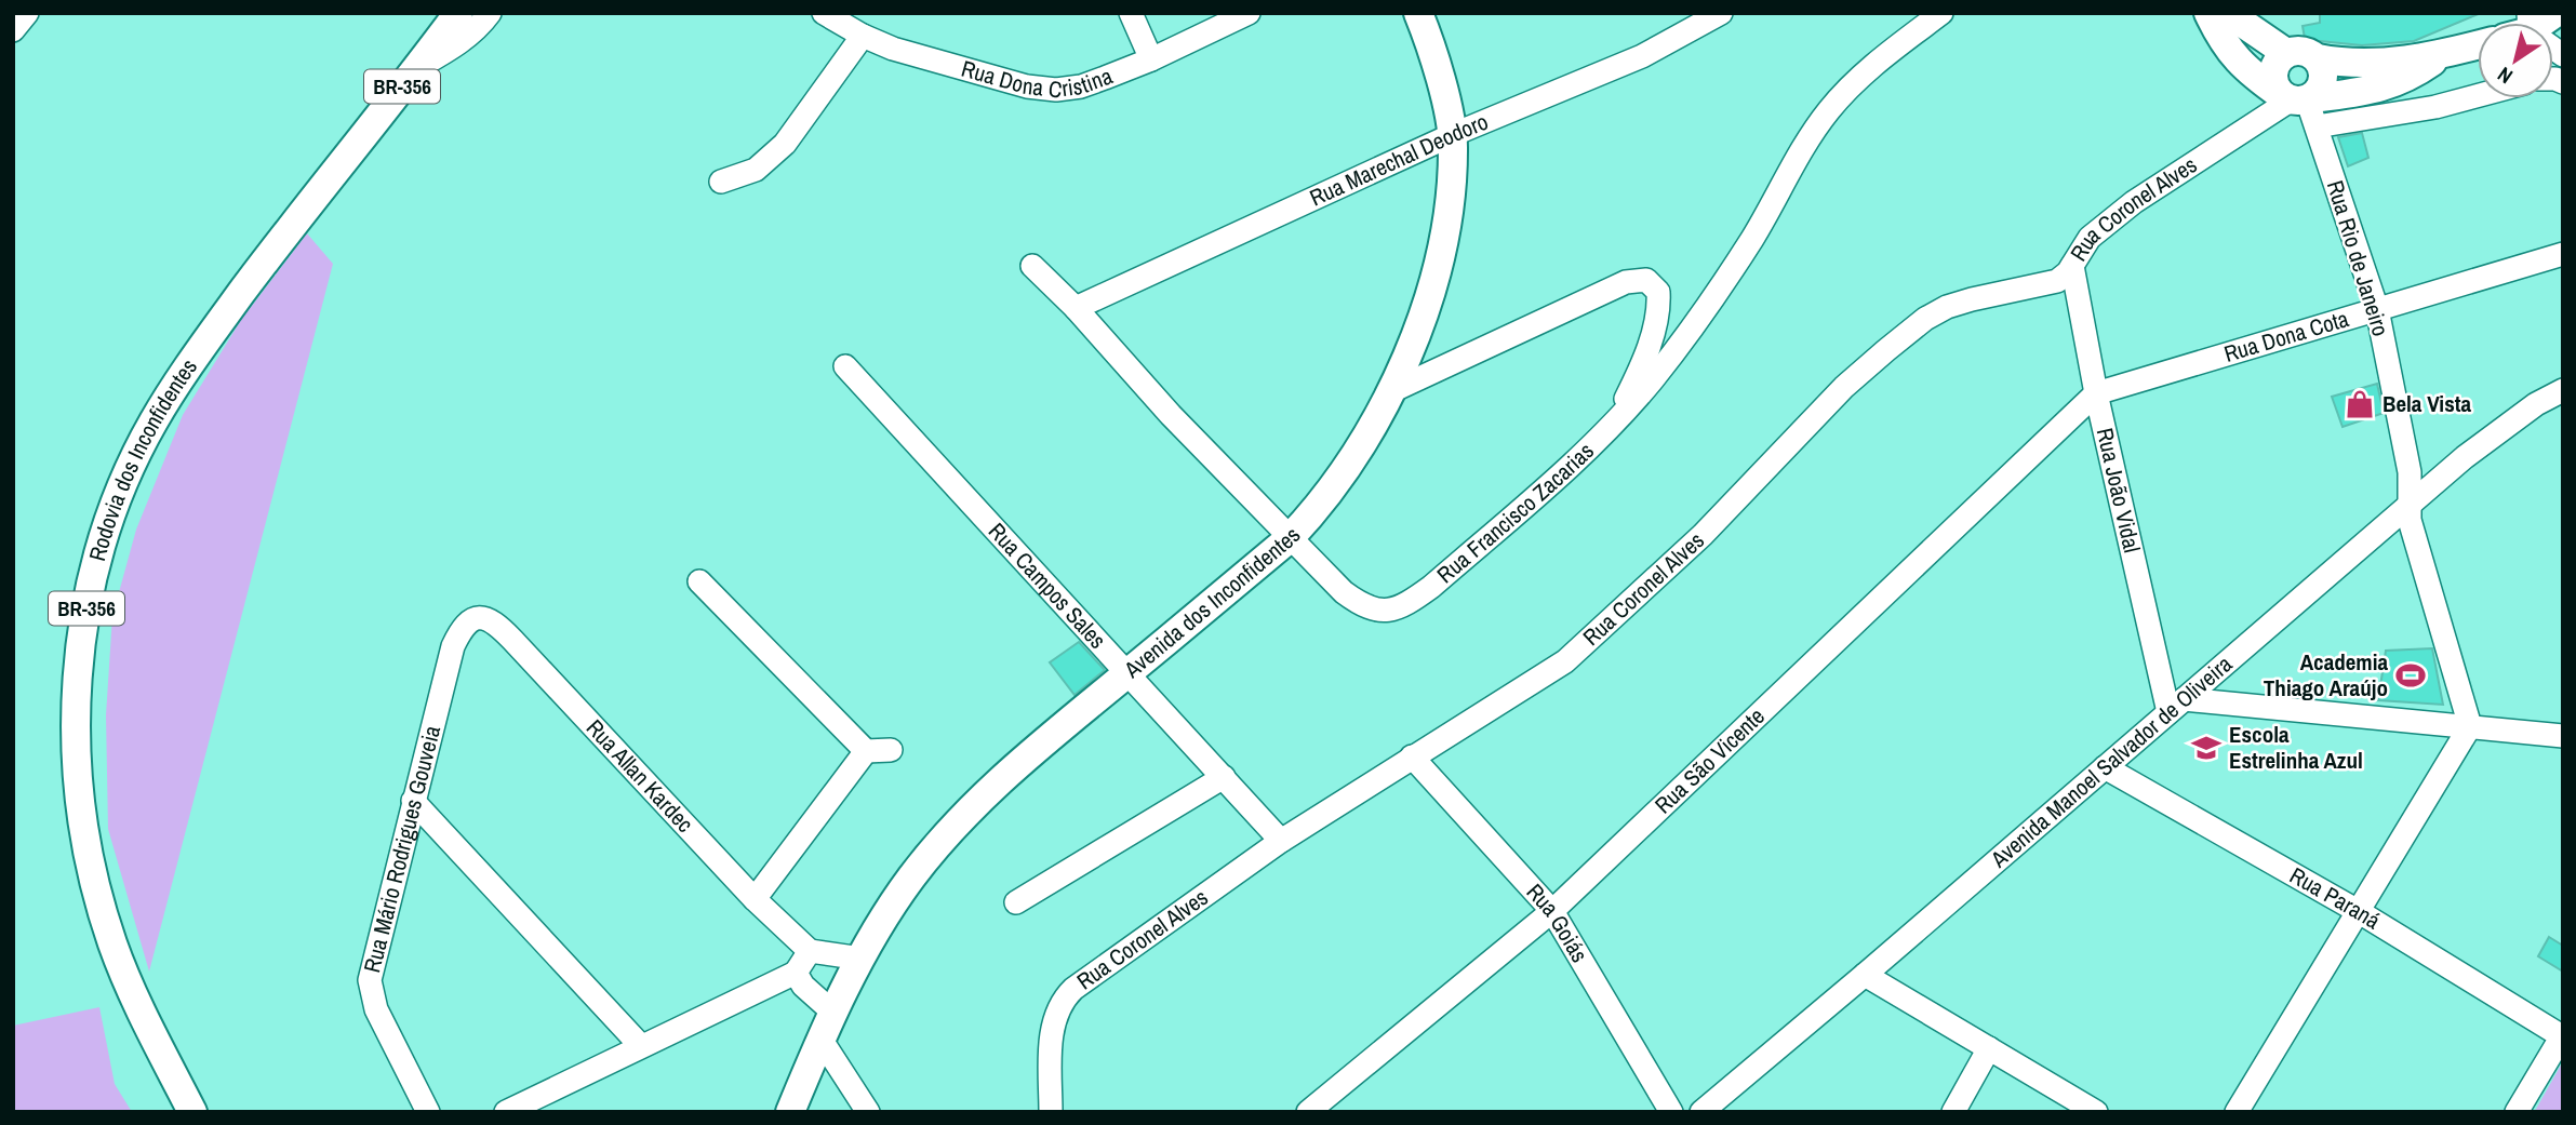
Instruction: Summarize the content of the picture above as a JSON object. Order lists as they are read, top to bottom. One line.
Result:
{"streets":{"main road":["BR-356","Rodovia dos Inconfidentes","Avenida dos Inconfidentes"],"street":["Rua Dona Cristina","Rua Marechal Deodoro","Rua Coronel Alves","Rua Rio de Janeiro","Rua Dona Cota","Rua João Vidal","Rua Francisco Zacarias","Rua Campos Sales","Rua São Vicente","Avenida Manoel Salvador de Oliveira","Rua Allan Kardec","Rua Mário Rodrigues Gouveia","Rua Paraná","Rua Goiás"]},"crossings":[["Rua Marechal Deodoro","Rua Francisco Zacarias"],["Rua Marechal Deodoro","Avenida dos Inconfidentes"],["Rua Coronel Alves","Rua Rio de Janeiro"],["Rua Coronel Alves","Rua João Vidal"],["Rua Coronel Alves","Rua Campos Sales"],["Rua Coronel Alves","Rua Goiás"],["Rua Rio de Janeiro","Rua Dona Cota"],["Rua Rio de Janeiro","Avenida Manoel Salvador de Oliveira"],["Rua Dona Cota","Rua João Vidal"],["Rua Dona Cota","Rua São Vicente"],["Rua João Vidal","Rua São Vicente"],["Rua João Vidal","Avenida Manoel Salvador de Oliveira"],["Rua Francisco Zacarias","Avenida dos Inconfidentes"],["Rua Campos Sales","Avenida dos Inconfidentes"],["Rua São Vicente","Rua Goiás"],["Avenida Manoel Salvador de Oliveira","Rua Paraná"],["Rua Allan Kardec","Rua Mário Rodrigues Gouveia"]],"places":{"shop":["Bela Vista"],"sports":["Academia Thiago Araújo"],"school or university":["Escola Estrelinha Azul"]},"north":"bottom left"}
